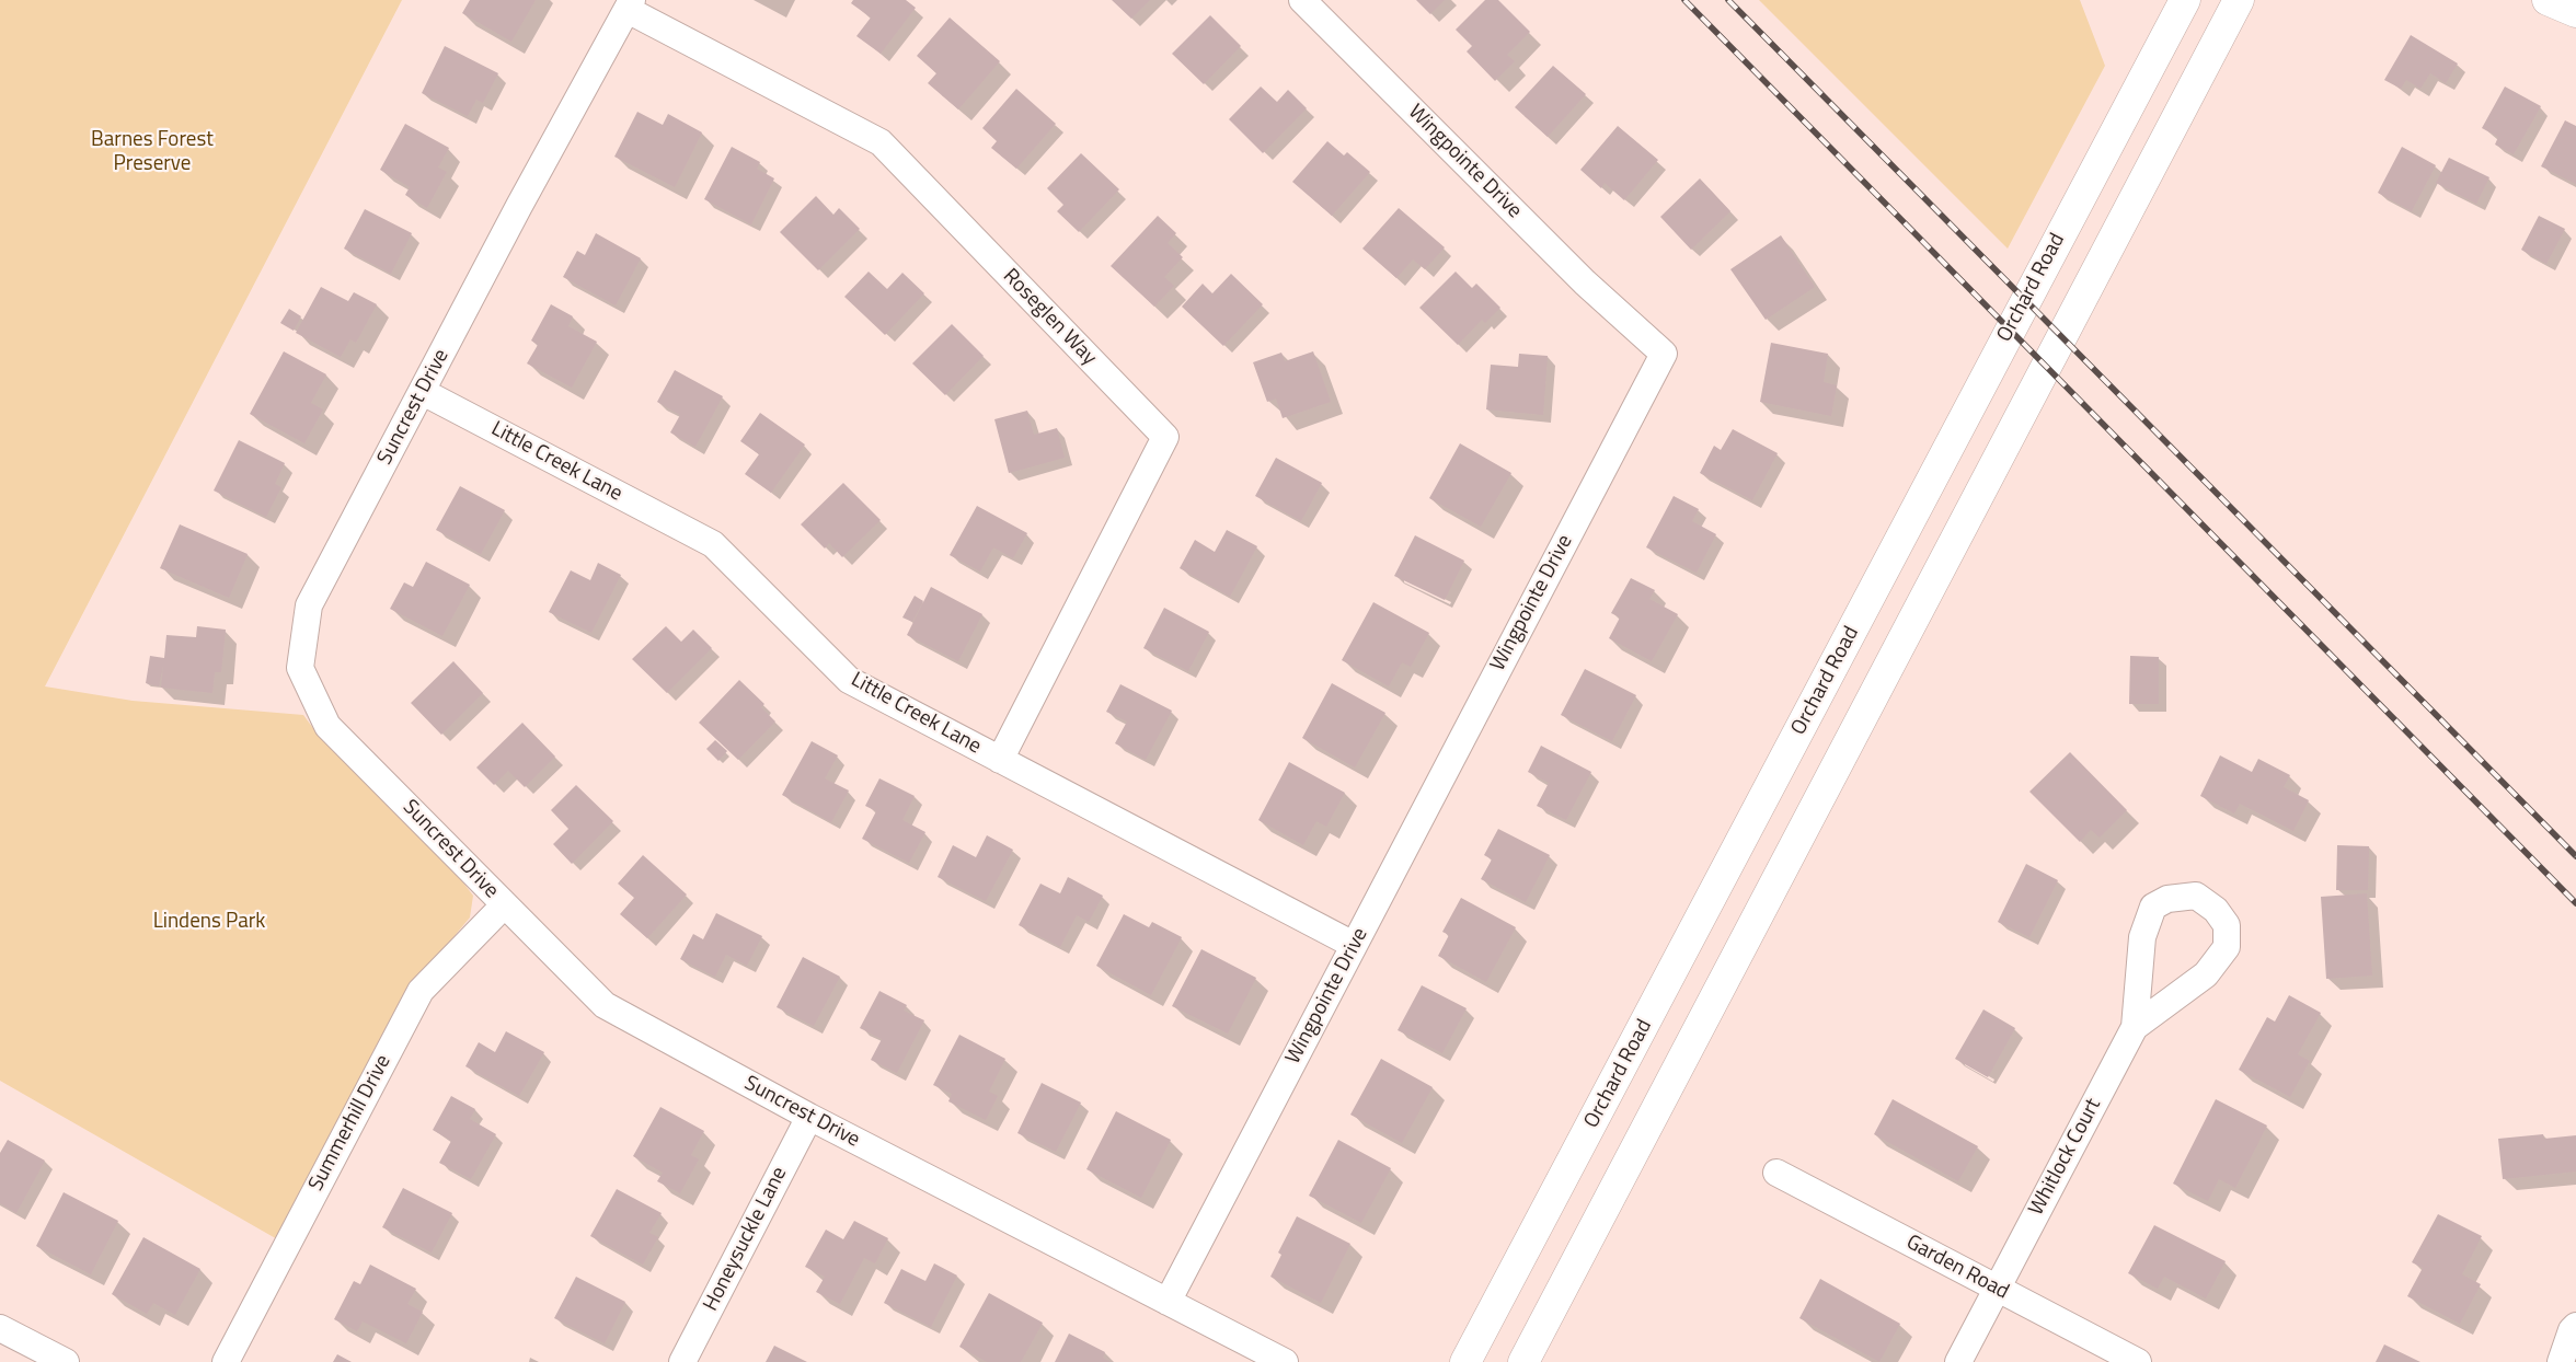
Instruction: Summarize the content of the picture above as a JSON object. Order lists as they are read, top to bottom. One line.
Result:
{"streets":{"main road":["Orchard Road"],"street":["Wingpointe Drive","Roseglen Way","Suncrest Drive","Little Creek Lane","Summerhill Drive","Whitlock Court","Honeysuckle Lane","Garden Road"]},"crossings":[["Wingpointe Drive","Suncrest Drive"],["Wingpointe Drive","Little Creek Lane"],["Roseglen Way","Suncrest Drive"],["Roseglen Way","Little Creek Lane"],["Suncrest Drive","Little Creek Lane"],["Suncrest Drive","Summerhill Drive"],["Suncrest Drive","Honeysuckle Lane"],["Whitlock Court","Garden Road"]],"parks":["Barnes Forest Preserve","Lindens Park"]}
